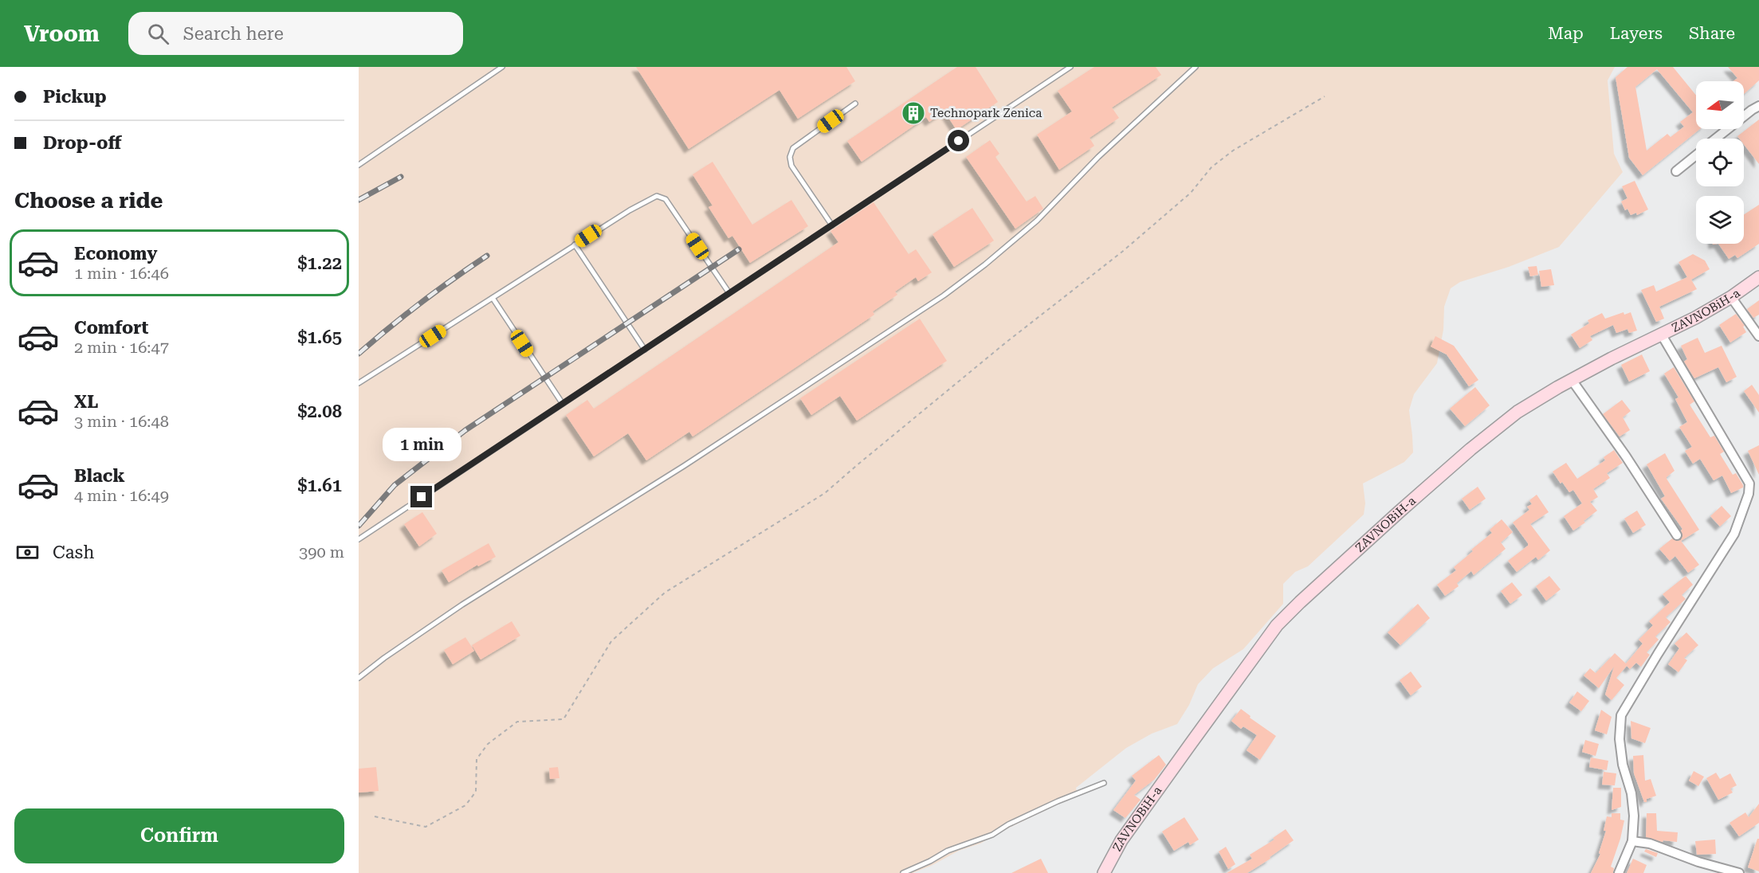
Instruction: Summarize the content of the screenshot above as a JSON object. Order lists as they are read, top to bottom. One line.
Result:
{"streets":{"main road":["ZAVNOBiH-a"]},"places":{"building":["Technopark Zenica"]},"north":"left","page":{"header":"Vroom","search":"Search here","nav":["Map","Layers","Share"],"banner":["Pickup","Drop-off"],"heading":"Choose a ride","list":[{"name":"Economy","note":"1 min · 16:46","value":"$1.22"},{"name":"Comfort","note":"2 min · 16:47","value":"$1.65"},{"name":"XL","note":"3 min · 16:48","value":"$2.08"},{"name":"Black","note":"4 min · 16:49","value":"$1.61"}],"bubble":"1 min","pay":["Cash","390 m"],"buttons":"Confirm"}}
